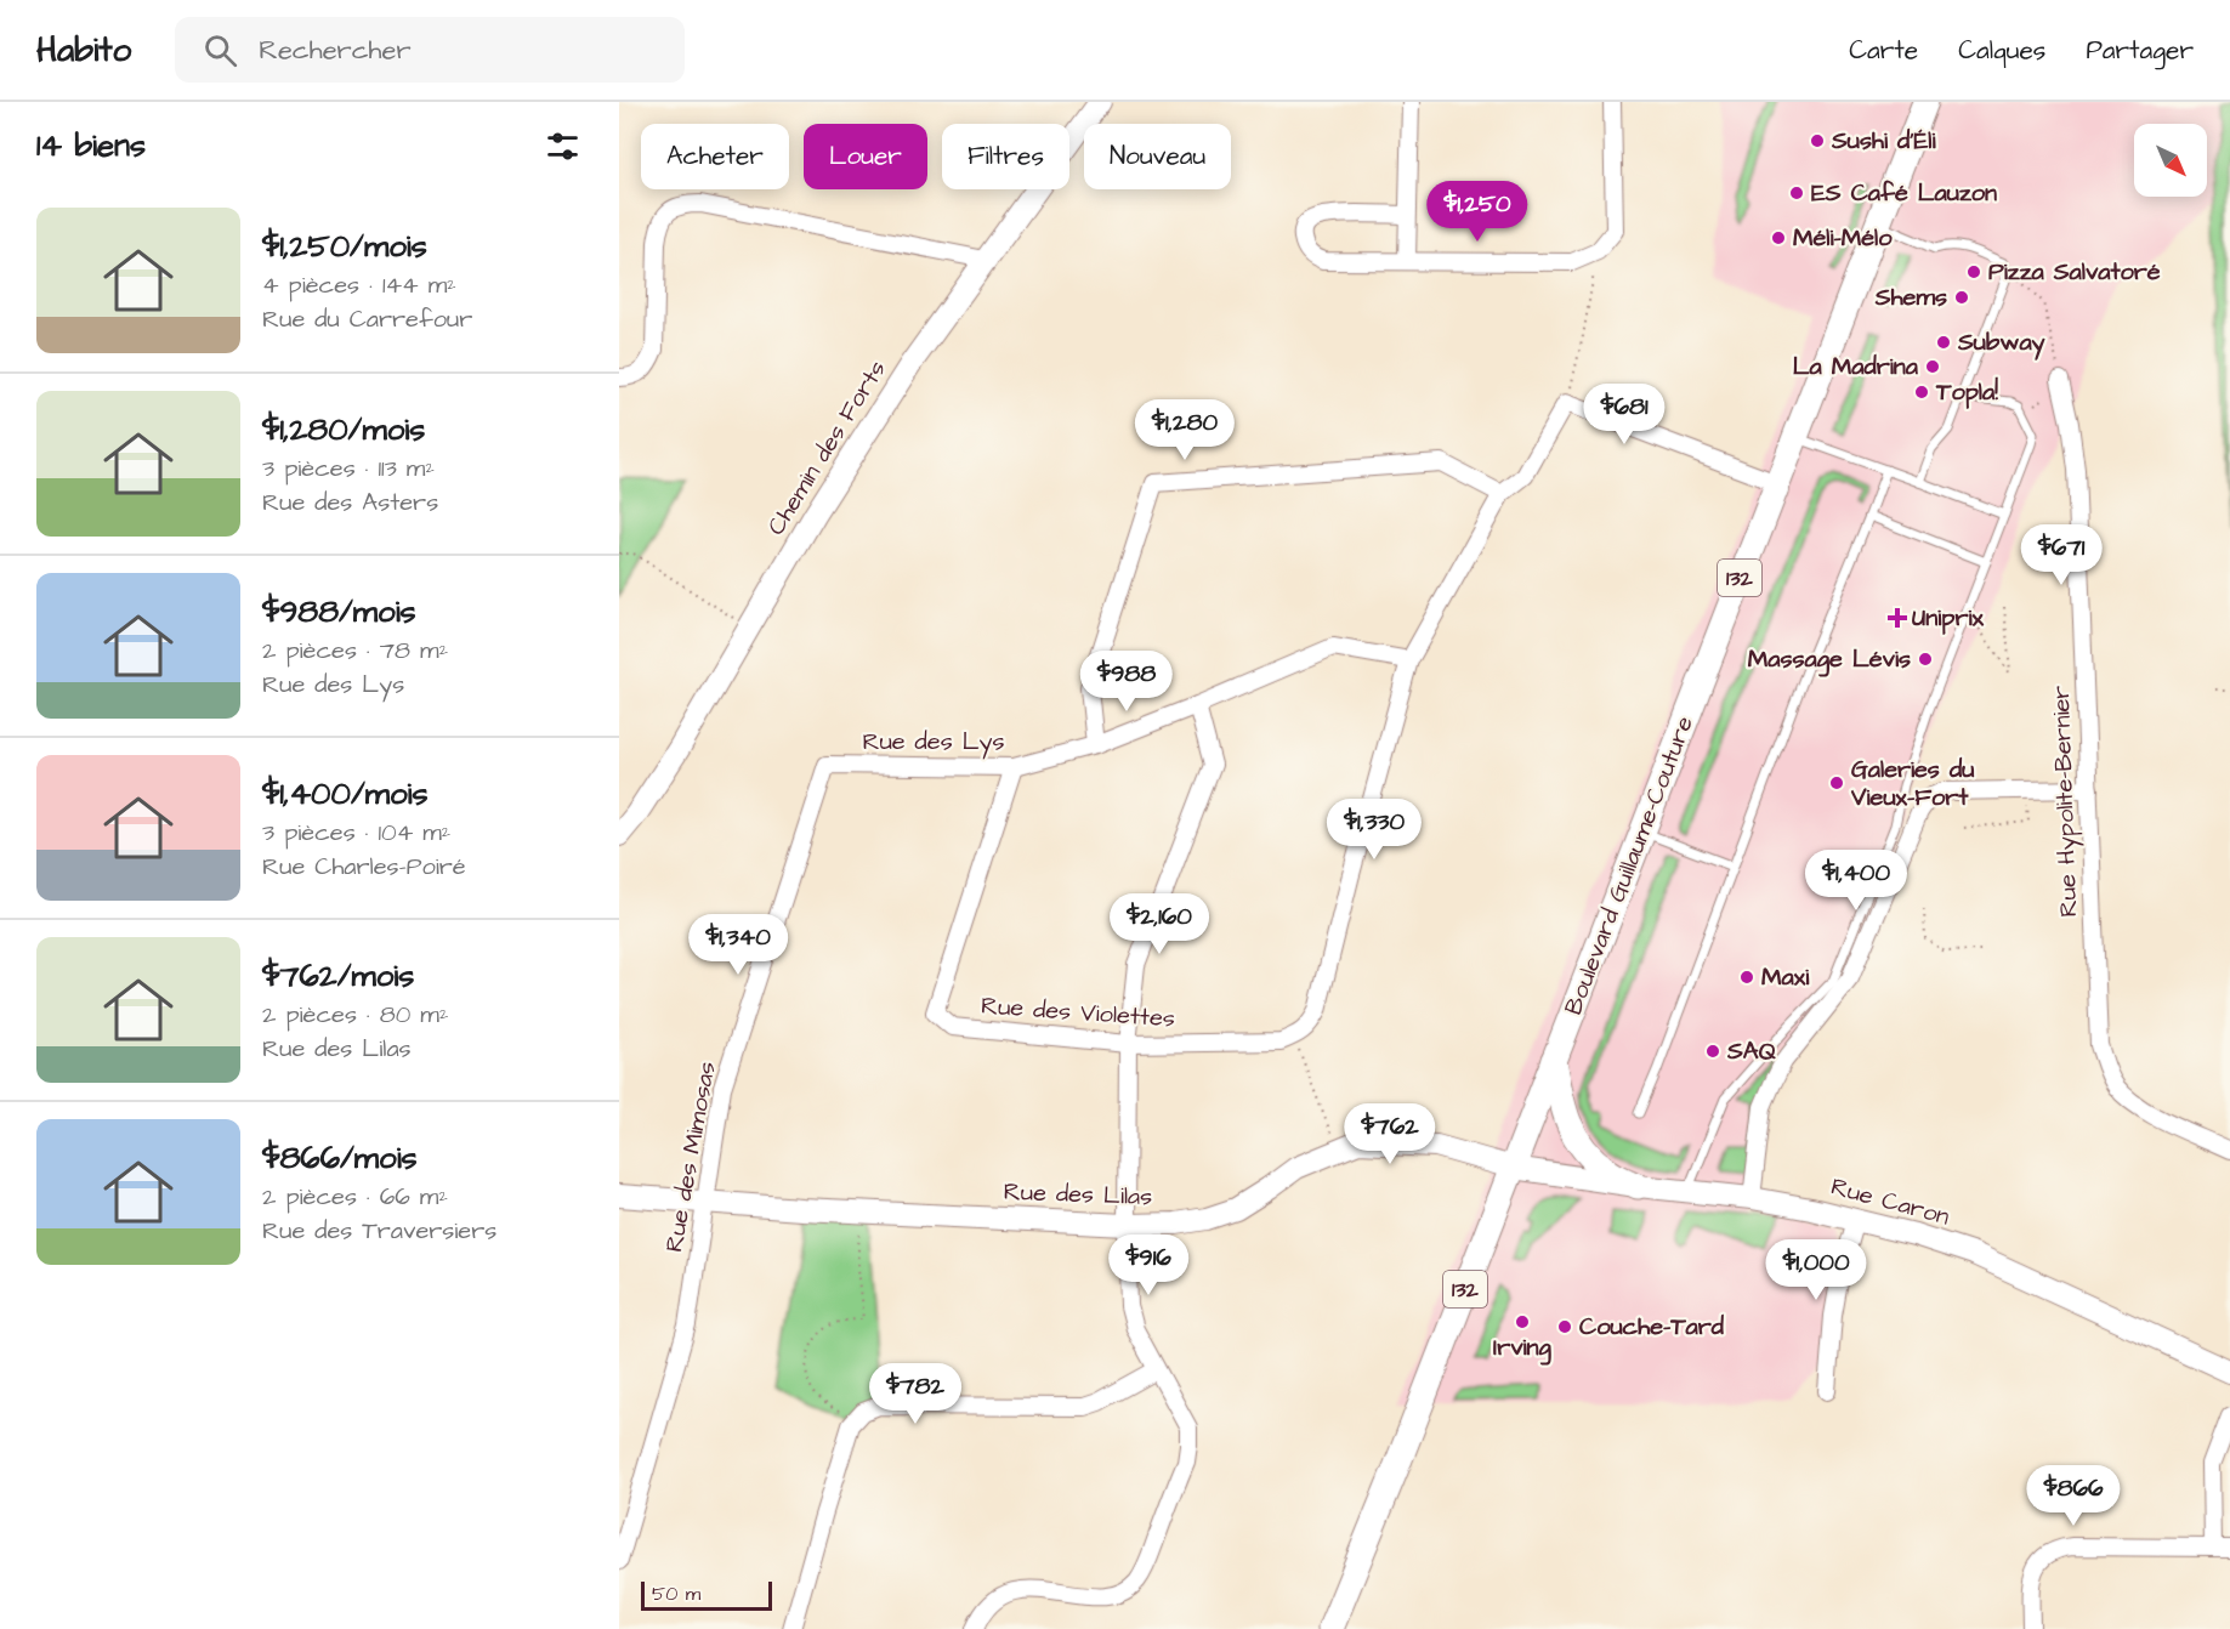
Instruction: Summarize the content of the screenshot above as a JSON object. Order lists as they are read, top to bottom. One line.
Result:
{"streets":{"main road":["132","Boulevard Guillaume-Couture"],"street":["Chemin des Forts","Rue des Lys","Rue Hypolite-Bernier","Rue des Violettes","Rue des Mimosas","Rue des Lilas","Rue Caron"]},"crossings":[["Rue des Lys","Rue des Violettes"],["Rue des Lys","Rue des Mimosas"],["Boulevard Guillaume-Couture","Rue des Lilas"],["Boulevard Guillaume-Couture","Rue Caron"],["Rue des Mimosas","Rue des Lilas"],["Rue des Lilas","Rue Caron"]],"places":{"other":["Sushi d'Éli","ES Café Lauzon","Méli-Mélo","Pizza Salvatoré","Shems","Subway","La Madrina","Topla!","Massage Lévis","Galeries du Vieux-Fort","Maxi","SAQ","Irving","Couche-Tard"],"health":["Uniprix"]},"scale_bar":"50 m","north":"bottom right","page":{"header":"Habito","search":"Rechercher","nav":["Carte","Calques","Partager"],"heading":"14 biens","chip":["Acheter","Louer","Filtres","Nouveau"],"price":["$1,250","$681","$1,280","$671","$988","$1,330","$1,400","$2,160","$1,340","$762","$916","$1,000","$782","$866"],"list":[{"name":"$1,250/mois","note":"4 pièces · 144 m² · Rue du Carrefour"},{"name":"$1,280/mois","note":"3 pièces · 113 m² · Rue des Asters"},{"name":"$988/mois","note":"2 pièces · 78 m² · Rue des Lys"},{"name":"$1,400/mois","note":"3 pièces · 104 m² · Rue Charles-Poiré"},{"name":"$762/mois","note":"2 pièces · 80 m² · Rue des Lilas"},{"name":"$866/mois","note":"2 pièces · 66 m² · Rue des Traversiers"}],"scale":"50 m"}}
